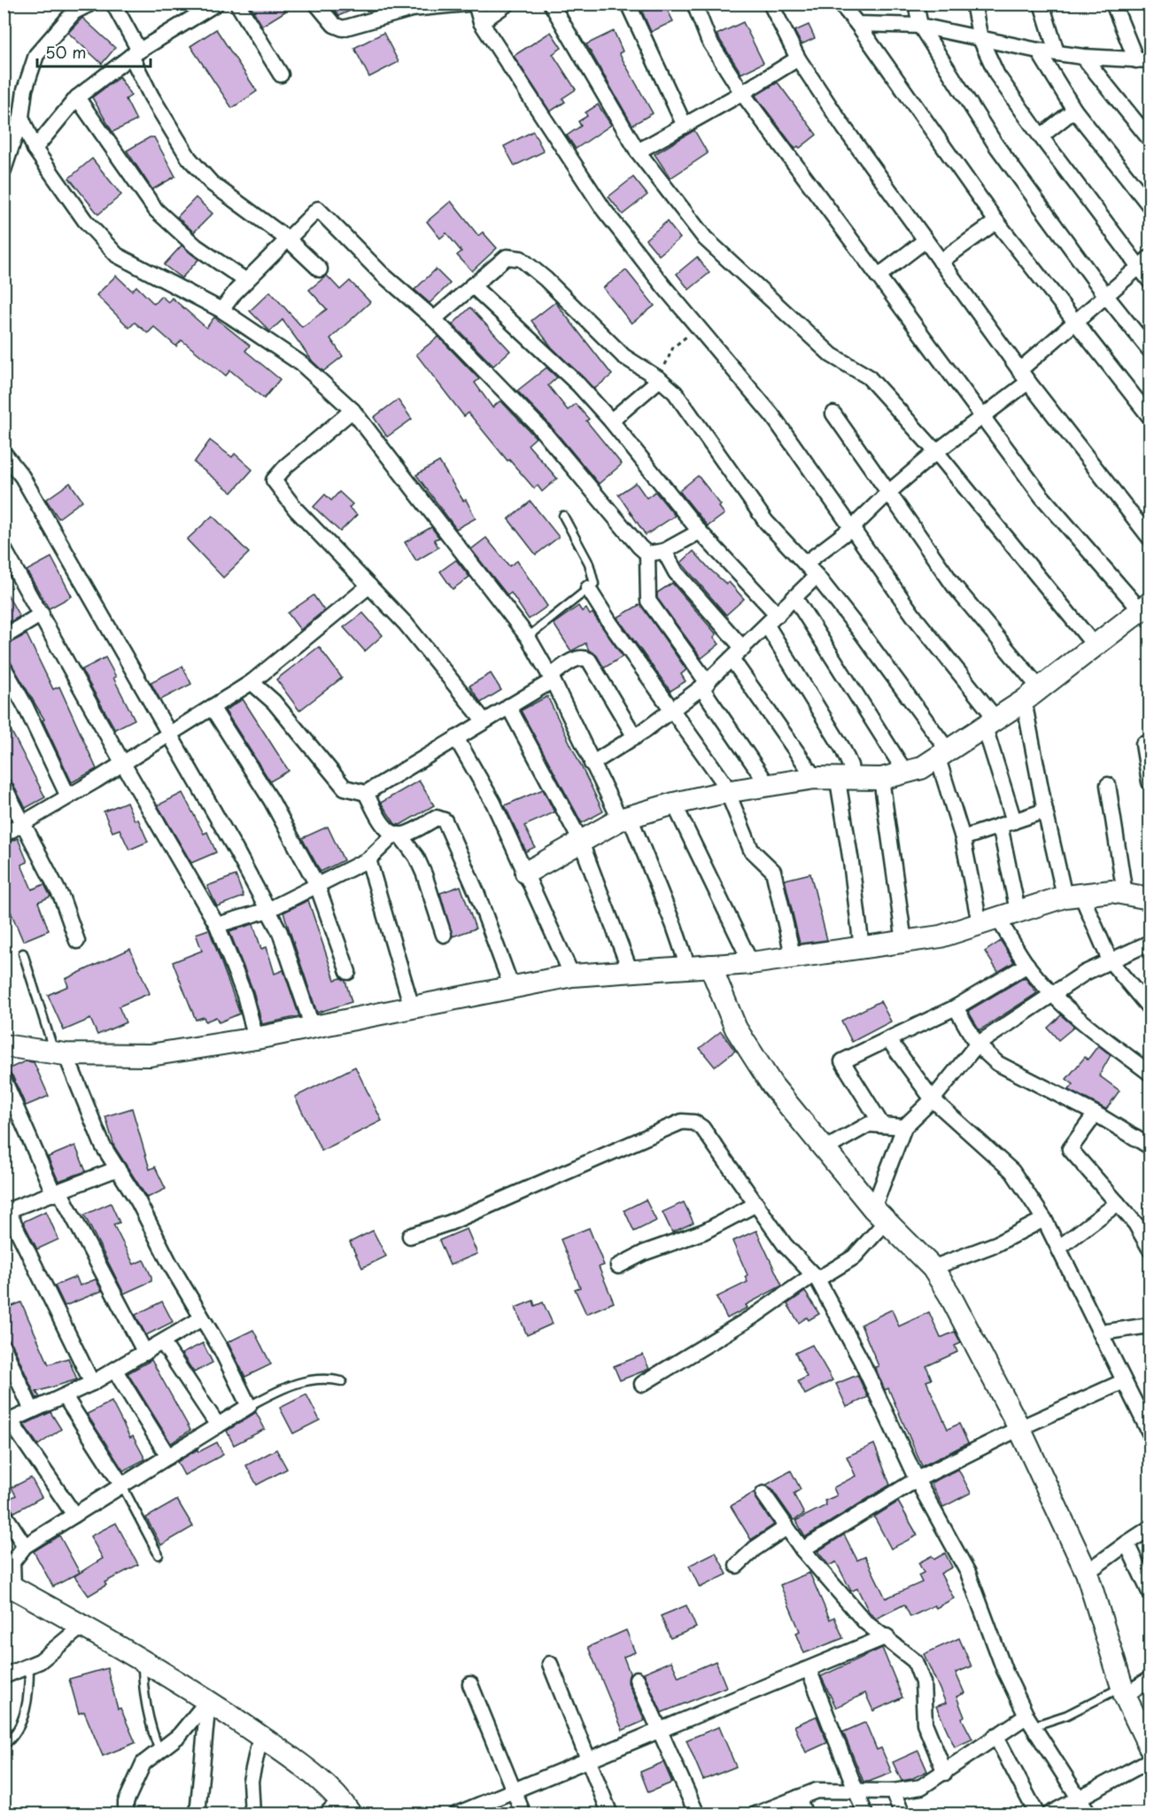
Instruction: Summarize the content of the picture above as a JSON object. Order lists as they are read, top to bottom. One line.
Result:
{"scale_bar":"50 m"}
